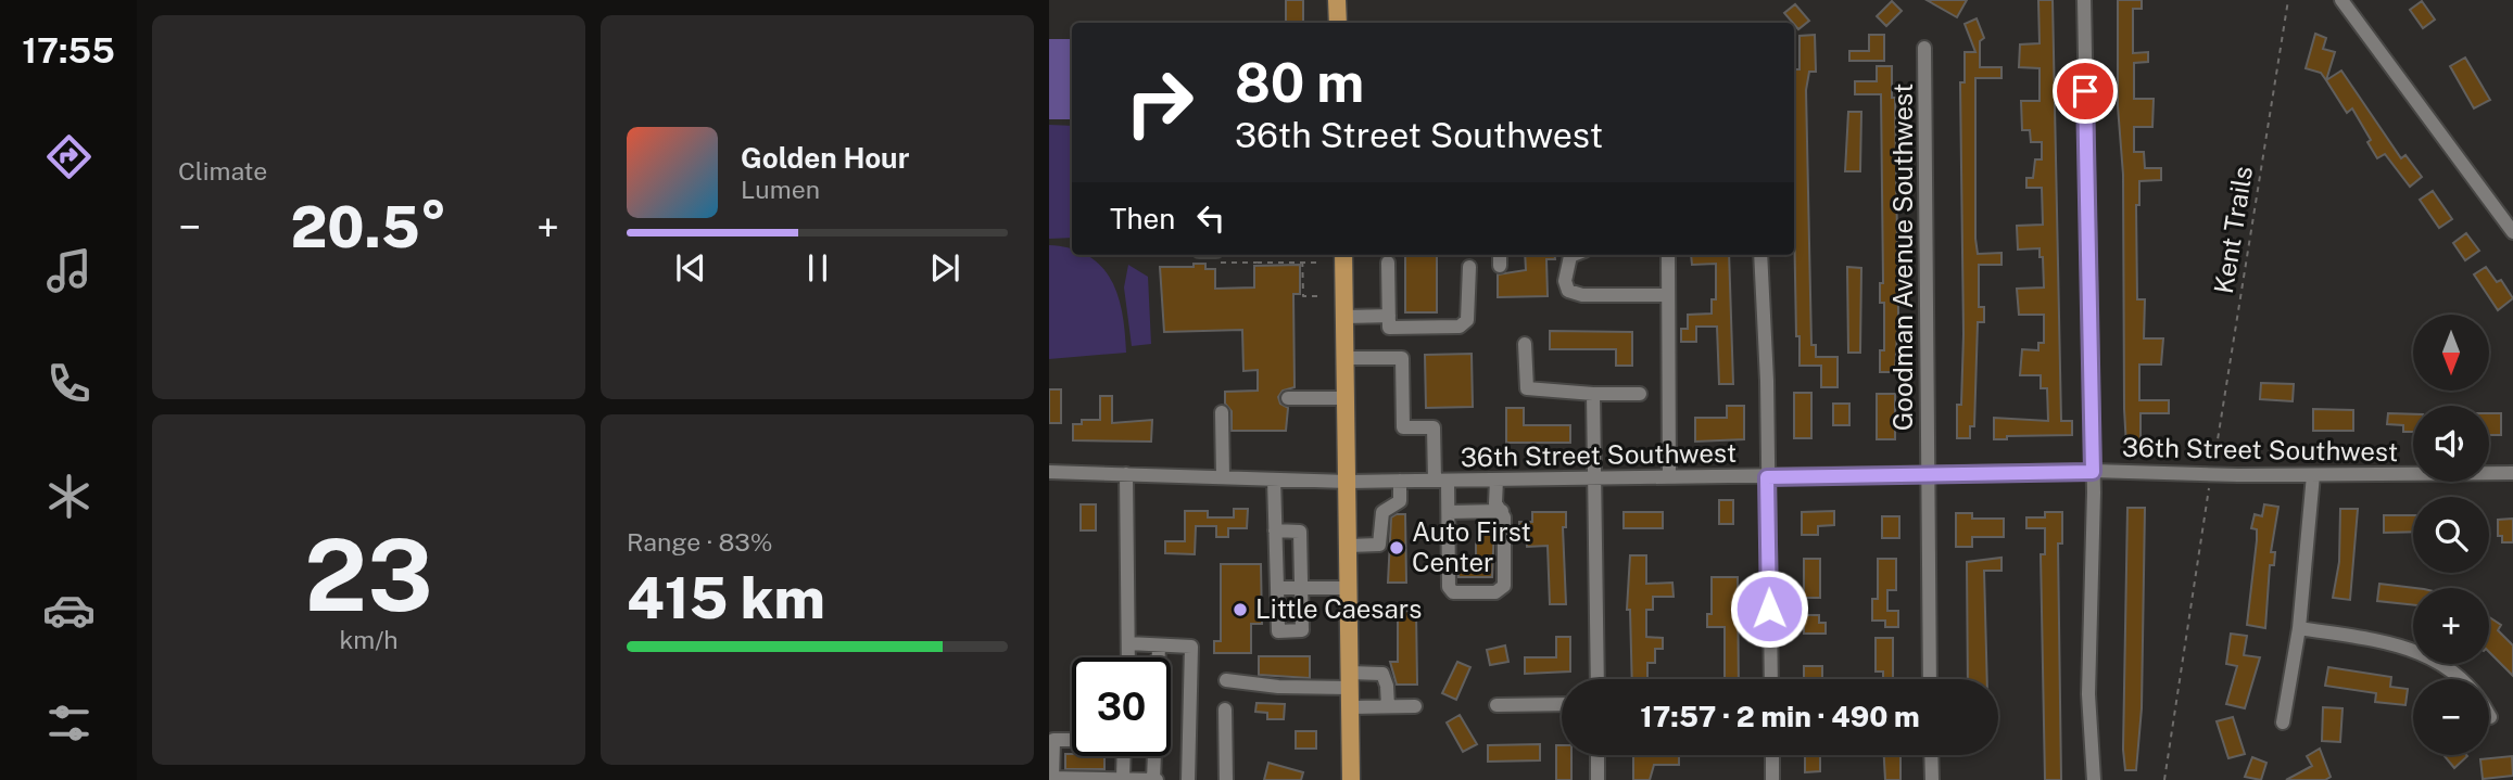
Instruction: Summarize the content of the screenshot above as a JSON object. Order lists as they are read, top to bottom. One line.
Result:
{"streets":{"street":["Goodman Avenue Southwest","36th Street Southwest"],"path":["Kent Trails"]},"crossings":[["Goodman Avenue Southwest","36th Street Southwest"]],"places":["Auto First Center","Little Caesars"],"north":"bottom","page":{"tabs":"17:55","tile":["Climate",["23","km/h"],["Range · 83%","415 km"]],"turn":["80 m","36th Street Southwest"],"song":["Golden Hour","Lumen"],"then":"Then","heat":["−","20.5°","+"],"map_buttons":["+","−"],"limit":"30","trip":"17:57 · 2 min · 490 m"}}
